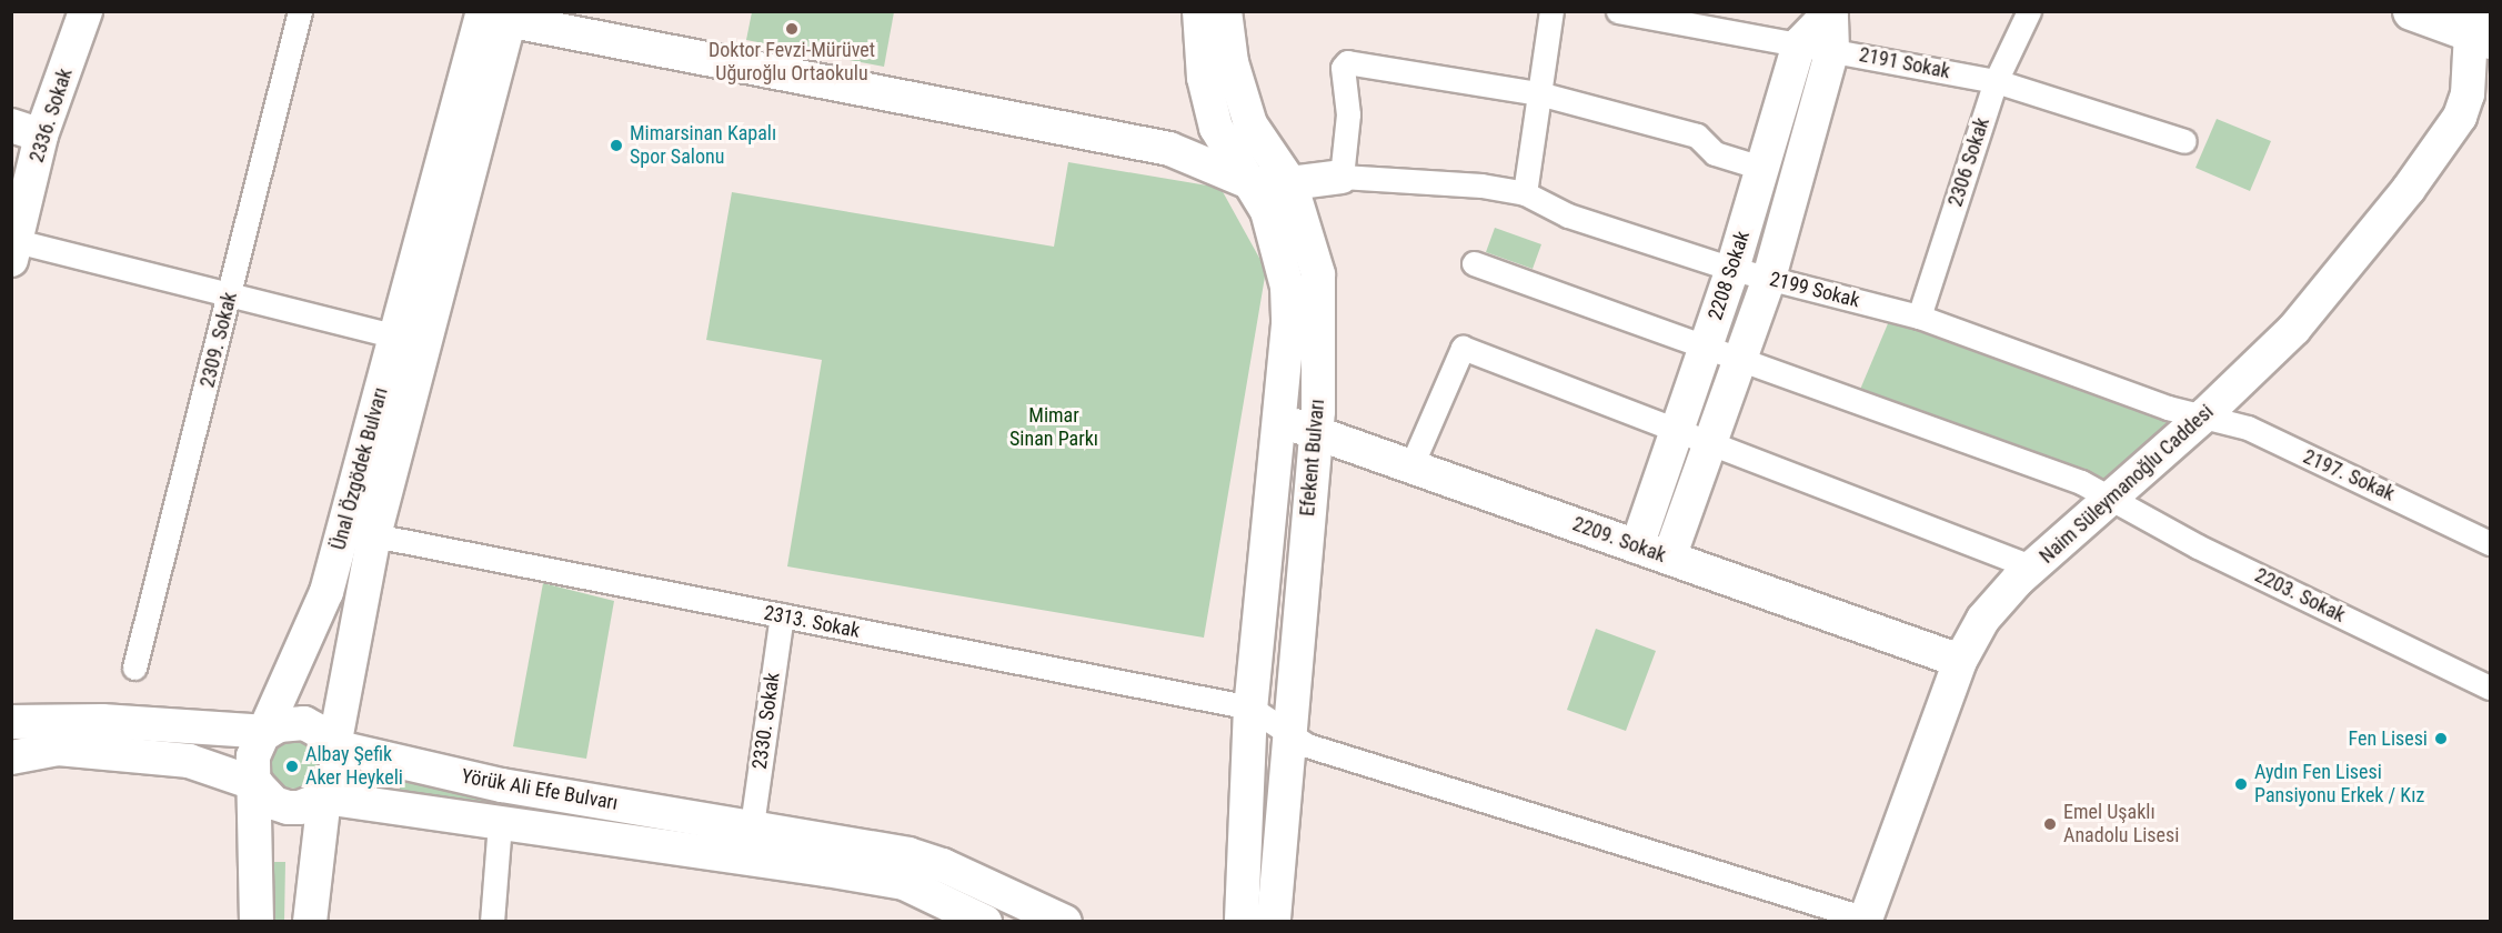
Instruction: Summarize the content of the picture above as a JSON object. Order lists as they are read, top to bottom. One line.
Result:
{"streets":{"street":["2191 Sokak","2336. Sokak","2306 Sokak","2208 Sokak","2199 Sokak","2309. Sokak","Efekent Bulvarı","Ünal Özgödek Bulvarı","2197. Sokak","Naim Süleymanoğlu Caddesi","2209. Sokak","2203. Sokak","2313. Sokak","2330. Sokak","Yörük Ali Efe Bulvarı"]},"crossings":[["2191 Sokak","2306 Sokak"],["2191 Sokak","2208 Sokak"],["2306 Sokak","2199 Sokak"],["2208 Sokak","2199 Sokak"],["2208 Sokak","2209. Sokak"],["2208 Sokak","2203. Sokak"],["2199 Sokak","2197. Sokak"],["2199 Sokak","Naim Süleymanoğlu Caddesi"],["Efekent Bulvarı","2209. Sokak"],["Efekent Bulvarı","2313. Sokak"],["Ünal Özgödek Bulvarı","2313. Sokak"],["Ünal Özgödek Bulvarı","Yörük Ali Efe Bulvarı"],["2197. Sokak","Naim Süleymanoğlu Caddesi"],["Naim Süleymanoğlu Caddesi","2209. Sokak"],["Naim Süleymanoğlu Caddesi","2203. Sokak"],["2313. Sokak","2330. Sokak"],["2330. Sokak","Yörük Ali Efe Bulvarı"]],"parks":["Mimar Sinan Parkı"],"places":["Doktor Fevzi-Mürüvet Uğuroğlu Ortaokulu","Mimarsinan Kapalı Spor Salonu","Fen Lisesi","Albay Şefik Aker Heykeli","Aydın Fen Lisesi Pansiyonu Erkek / Kız","Emel Uşaklı Anadolu Lisesi"]}
